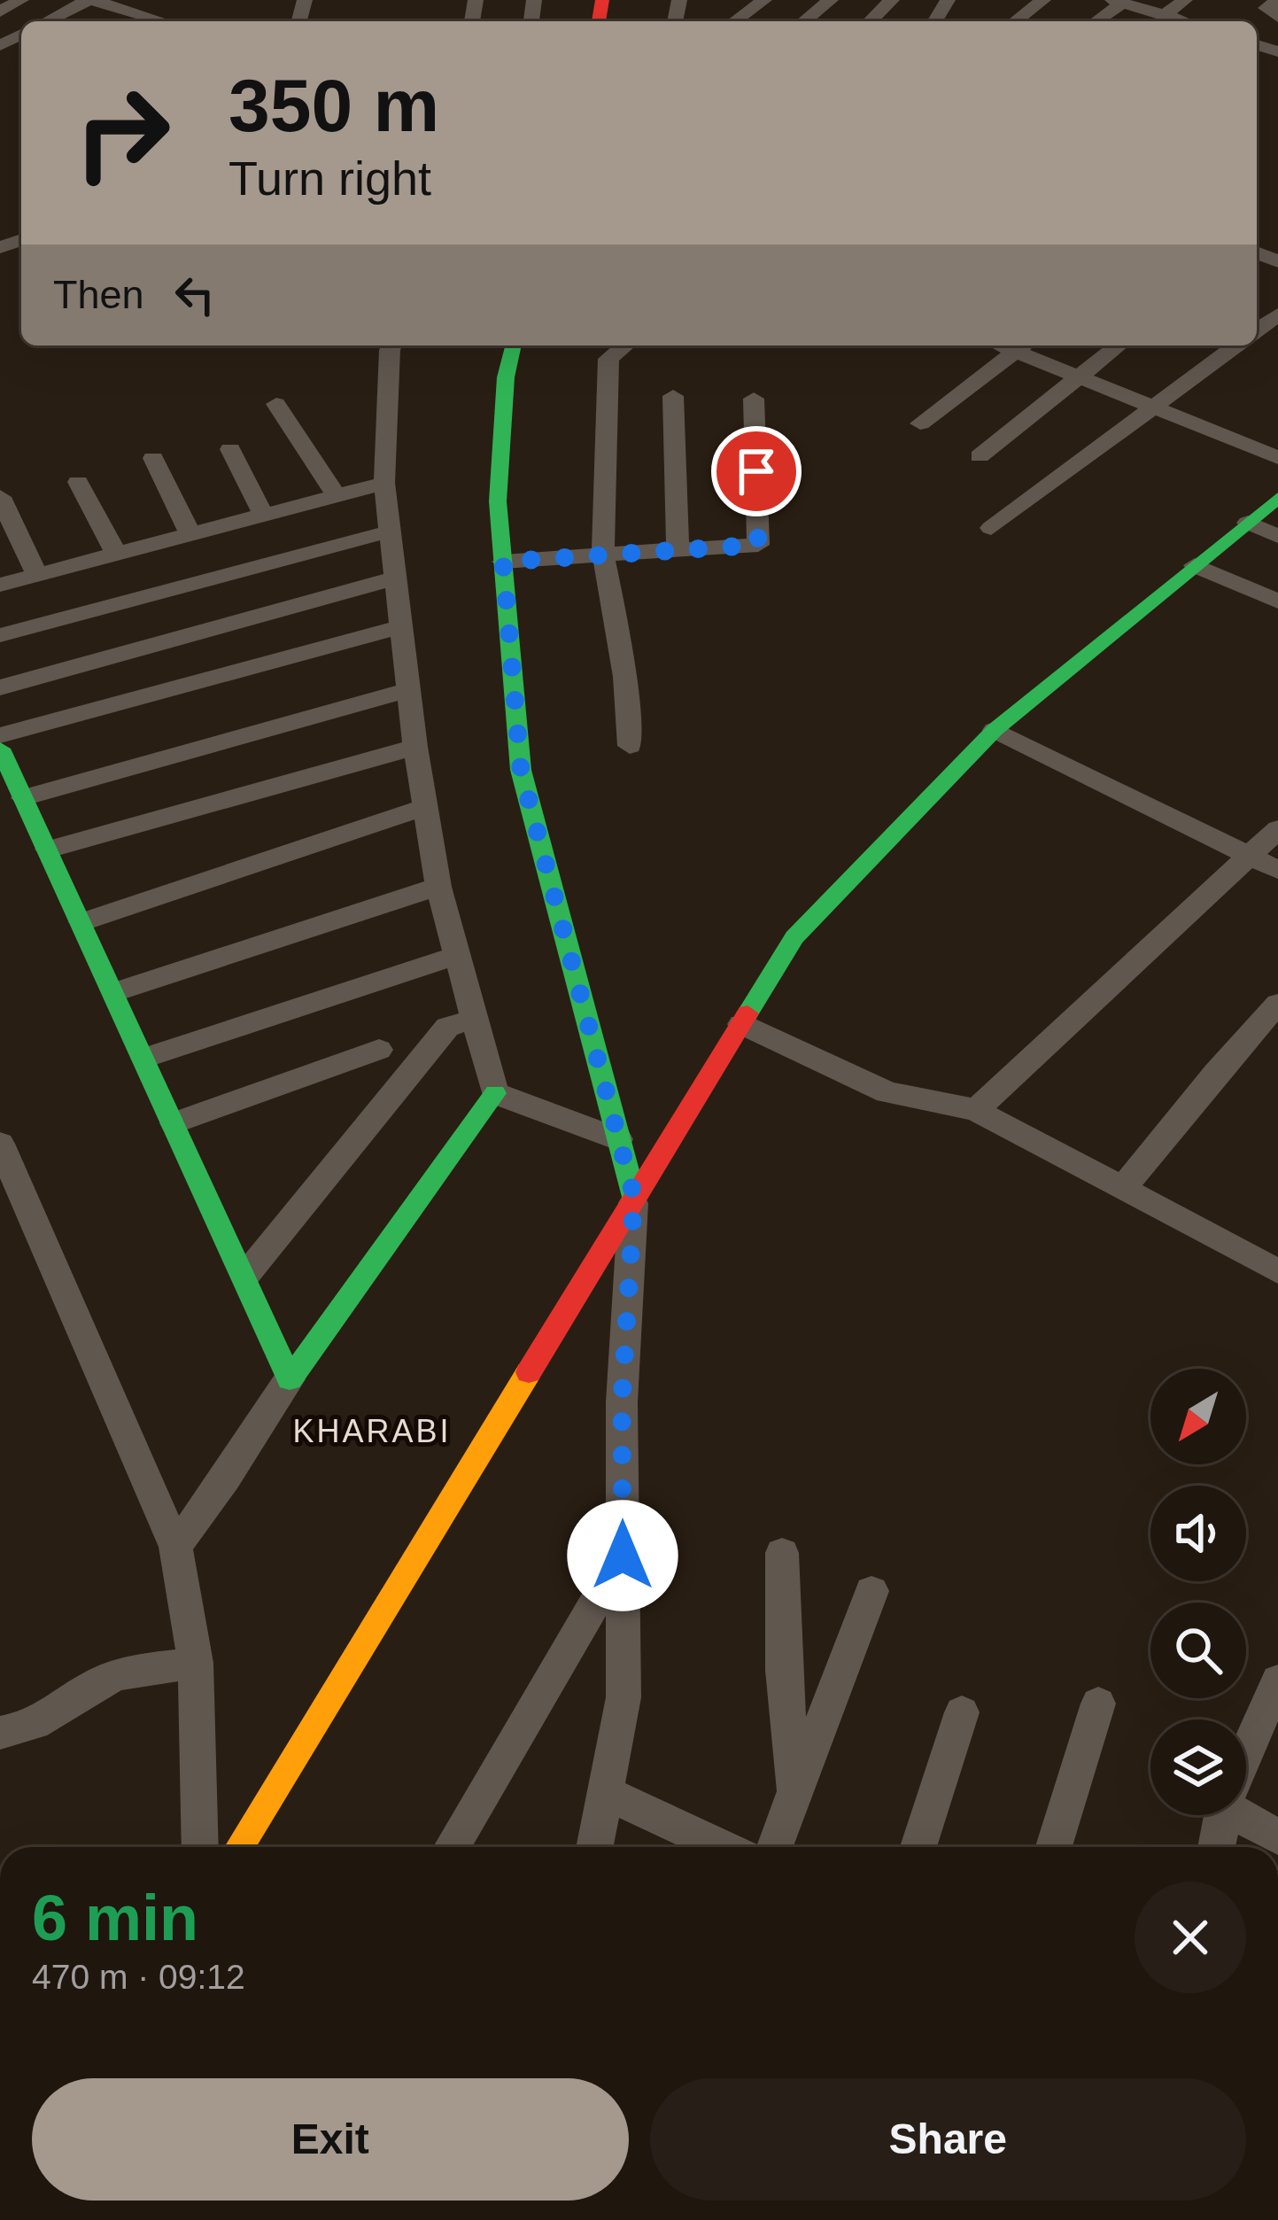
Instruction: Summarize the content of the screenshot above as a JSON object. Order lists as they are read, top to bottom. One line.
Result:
{"districts":["KHARABI"],"north":"bottom left","page":{"turn":["350 m","Turn right"],"then":"Then","heading":["6 min","470 m · 09:12"],"buttons":["Exit","Share"]}}
